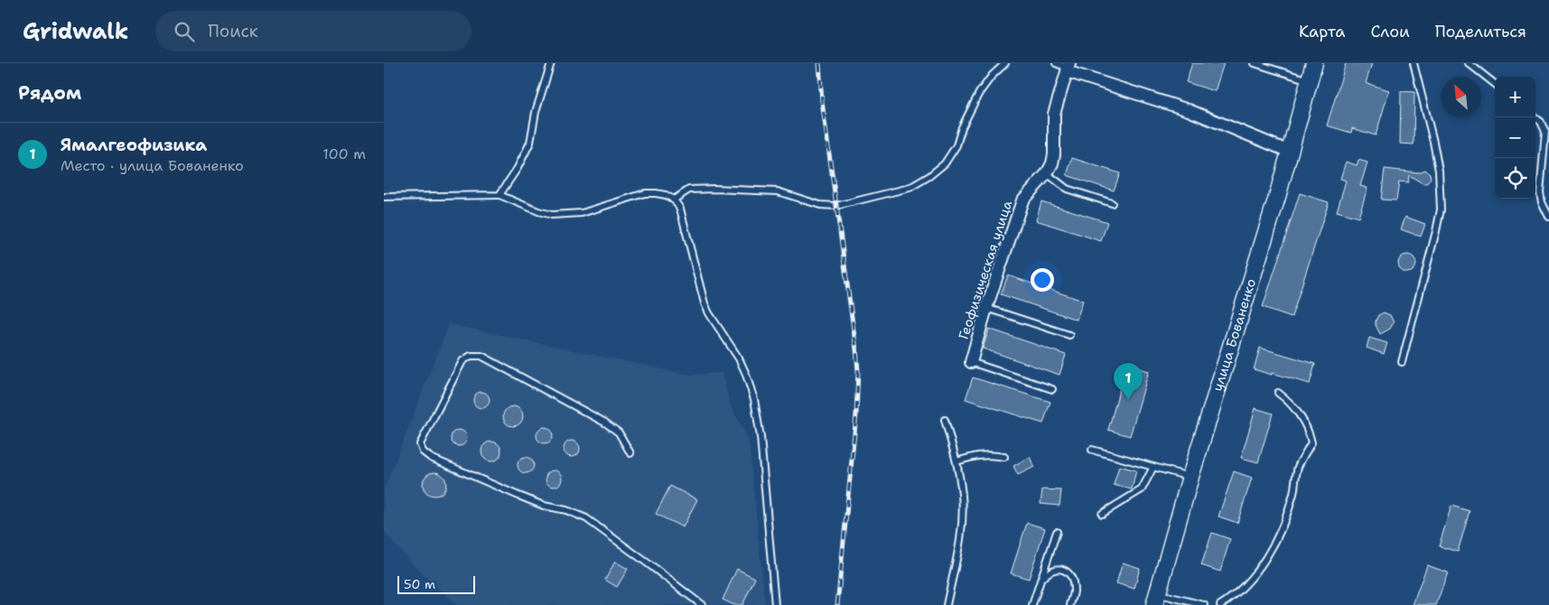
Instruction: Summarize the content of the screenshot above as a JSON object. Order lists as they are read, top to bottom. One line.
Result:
{"streets":{"street":["Геофизическая улица","улица Бованенко"]},"scale_bar":"50 m","north":"top left","page":{"header":"Gridwalk","search":"Поиск","nav":["Карта","Слои","Поделиться"],"heading":"Рядом","map_buttons":["+","−"],"list":[{"mark":"1","name":"Ямалгеофизика","note":"Место · улица Бованенко","value":"100 m"}],"pins":"1","scale":"50 m"}}
